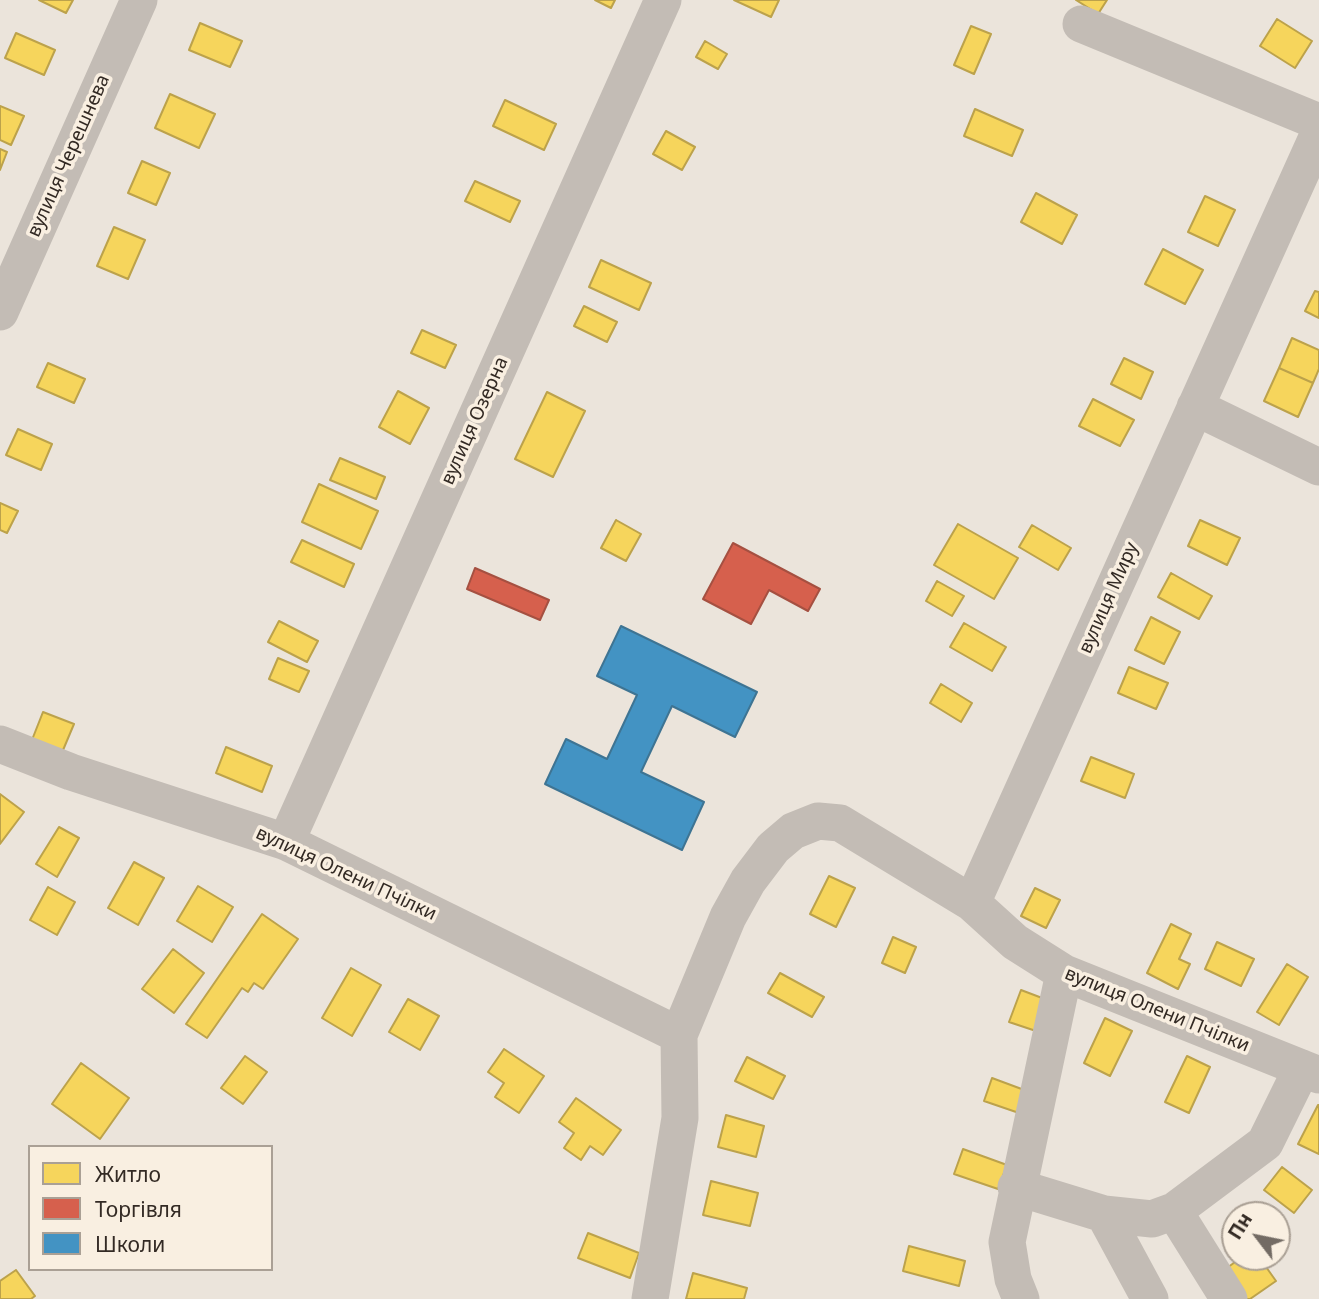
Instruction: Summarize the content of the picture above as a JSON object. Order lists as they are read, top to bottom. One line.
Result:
{"streets":{"street":["вулиця Черешнева","вулиця Озерна","вулиця Миру","вулиця Олени Пчілки"]},"crossings":[["вулиця Озерна","вулиця Олени Пчілки"],["вулиця Миру","вулиця Олени Пчілки"]],"legend":["Житло","Торгівля","Школи"],"north":"top left"}
